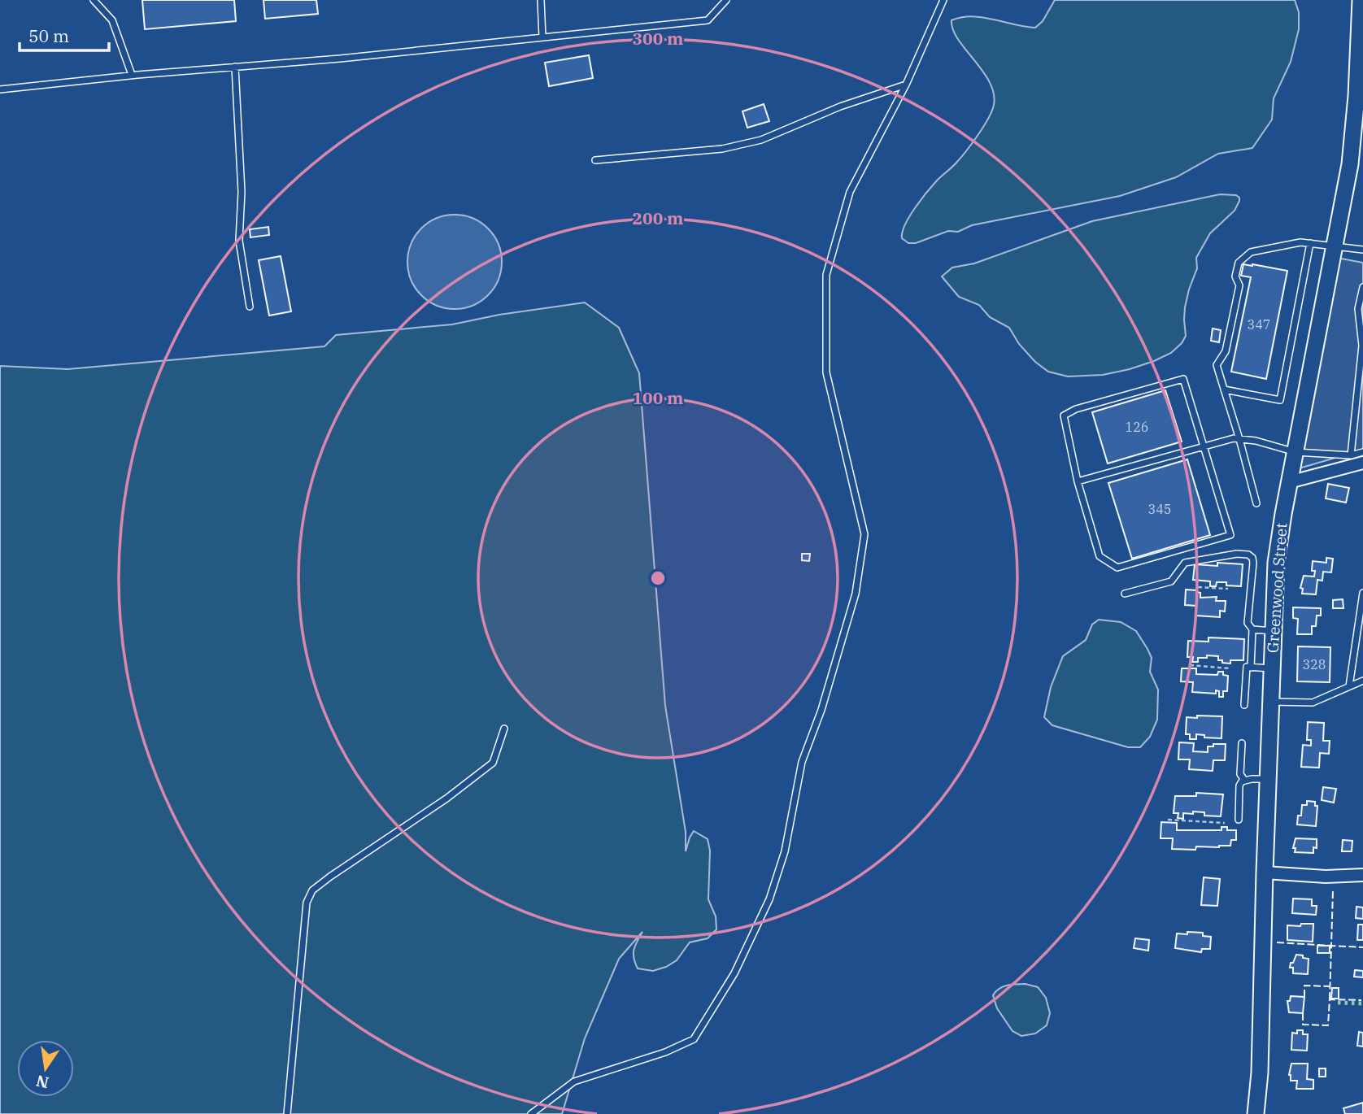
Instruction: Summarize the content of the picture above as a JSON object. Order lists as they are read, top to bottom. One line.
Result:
{"streets":{"main road":["Greenwood Street"]},"house_numbers":["347","126","345","328"],"scale_bar":"50 m","north":"bottom","rings":["300 m","200 m","100 m"]}
